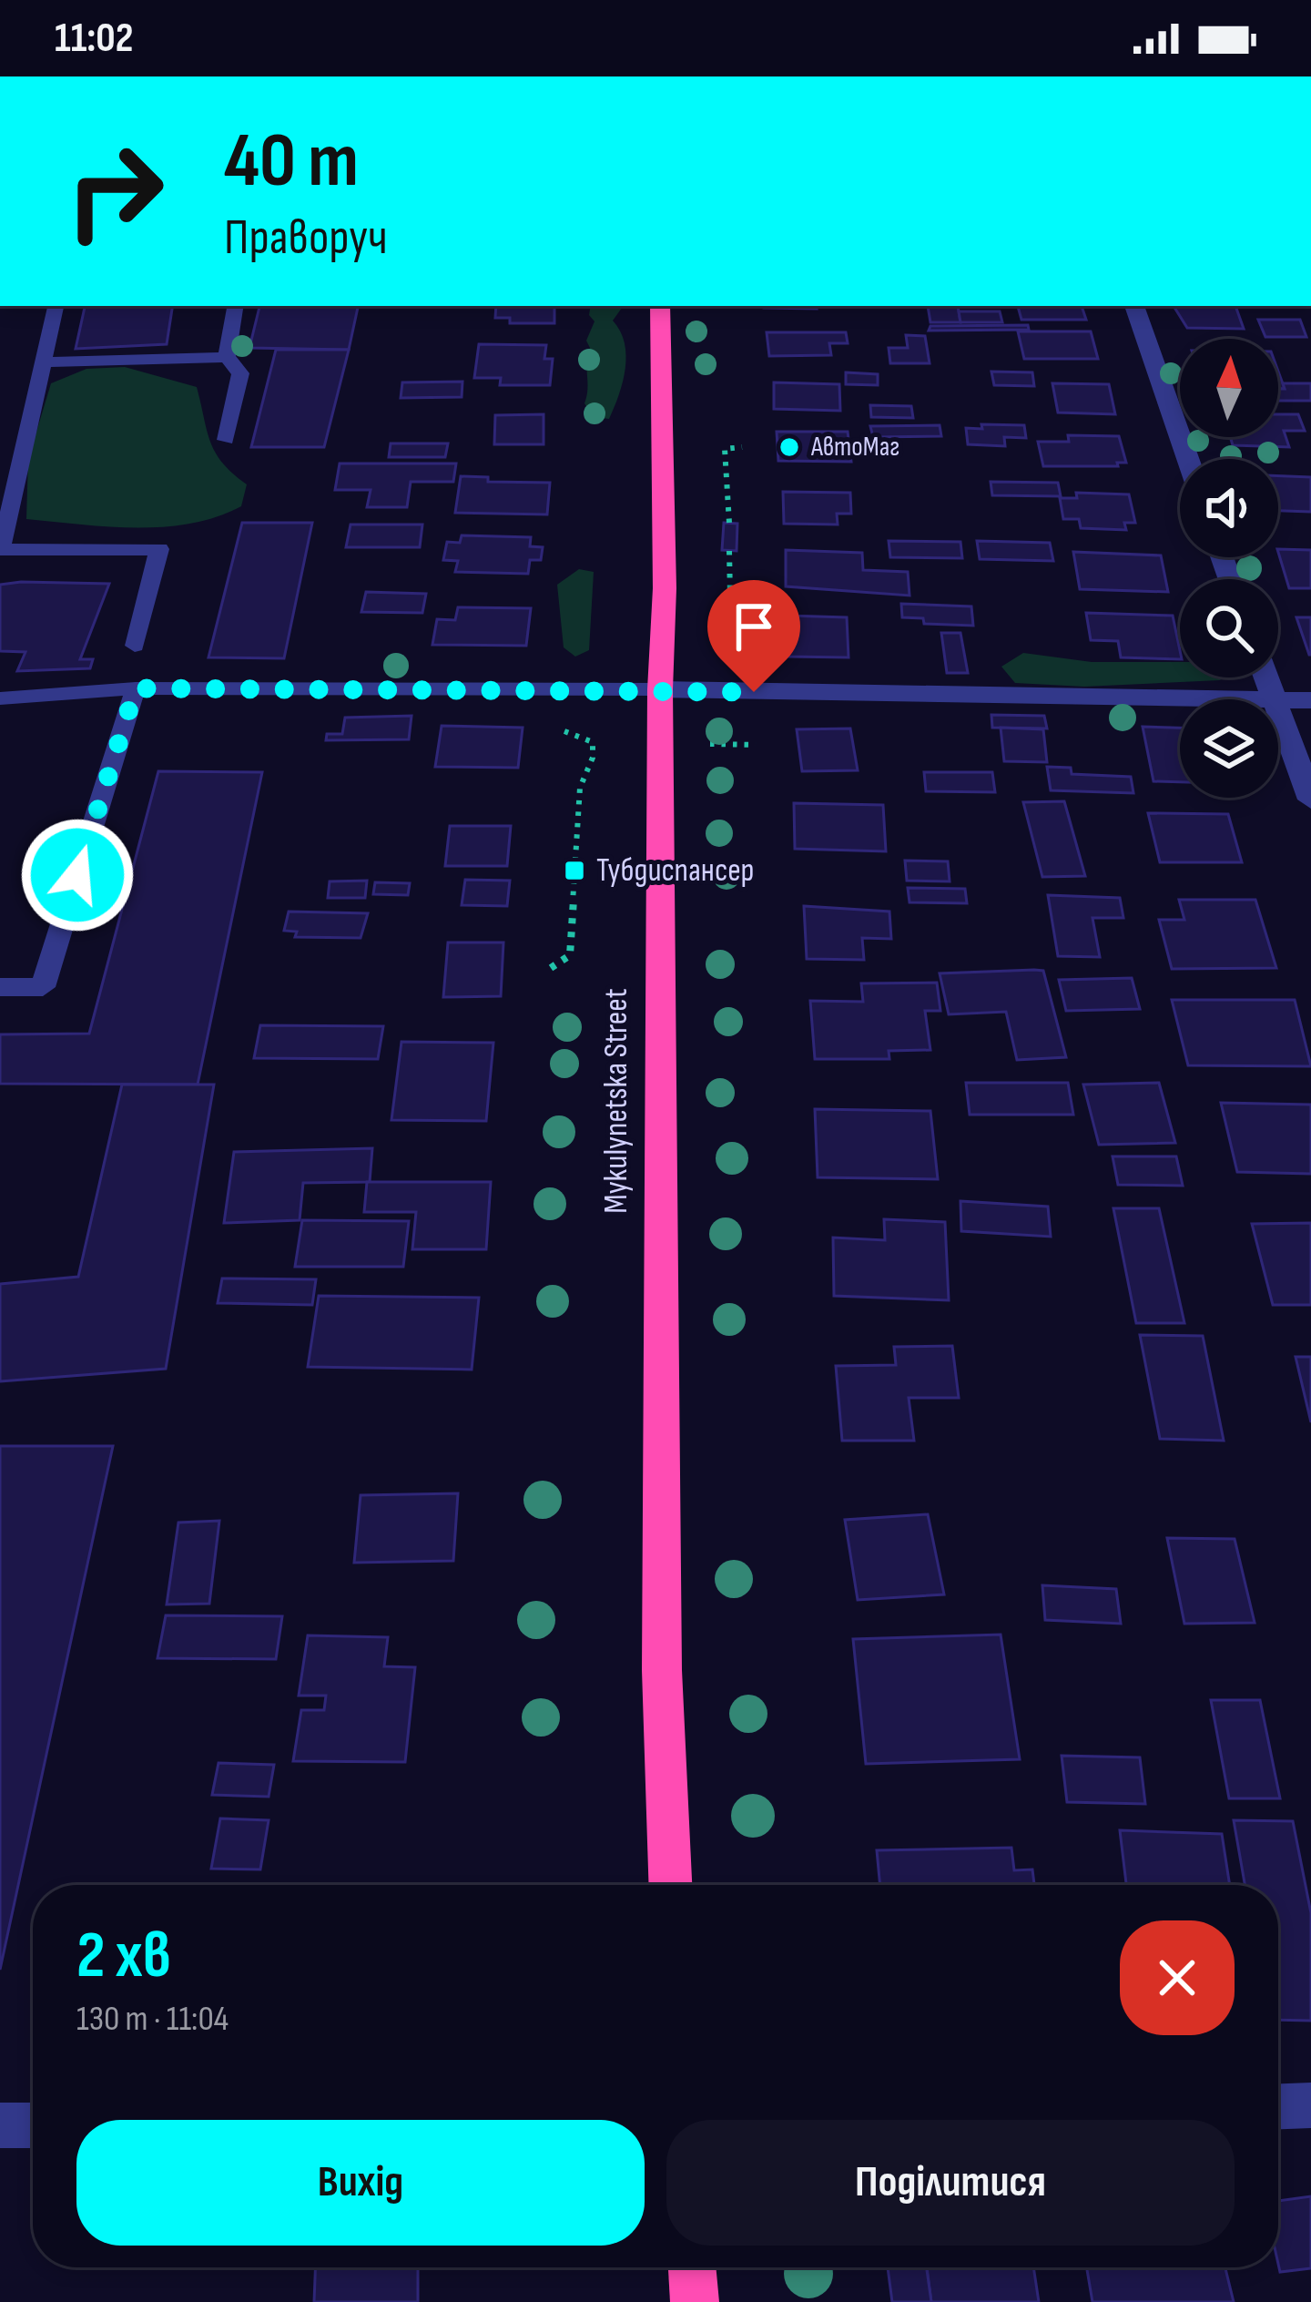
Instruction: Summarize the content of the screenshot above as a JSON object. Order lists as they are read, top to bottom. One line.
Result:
{"streets":{"highway":["Mykulynetska Street"]},"places":{"other":["АвтоМаг"],"transit":["Тубдиспансер"]},"north":"top","page":{"status":"11:02","turn":["40 m","Праворуч"],"heading":["2 хв","130 m · 11:04"],"buttons":["Вихід","Поділитися"]}}
